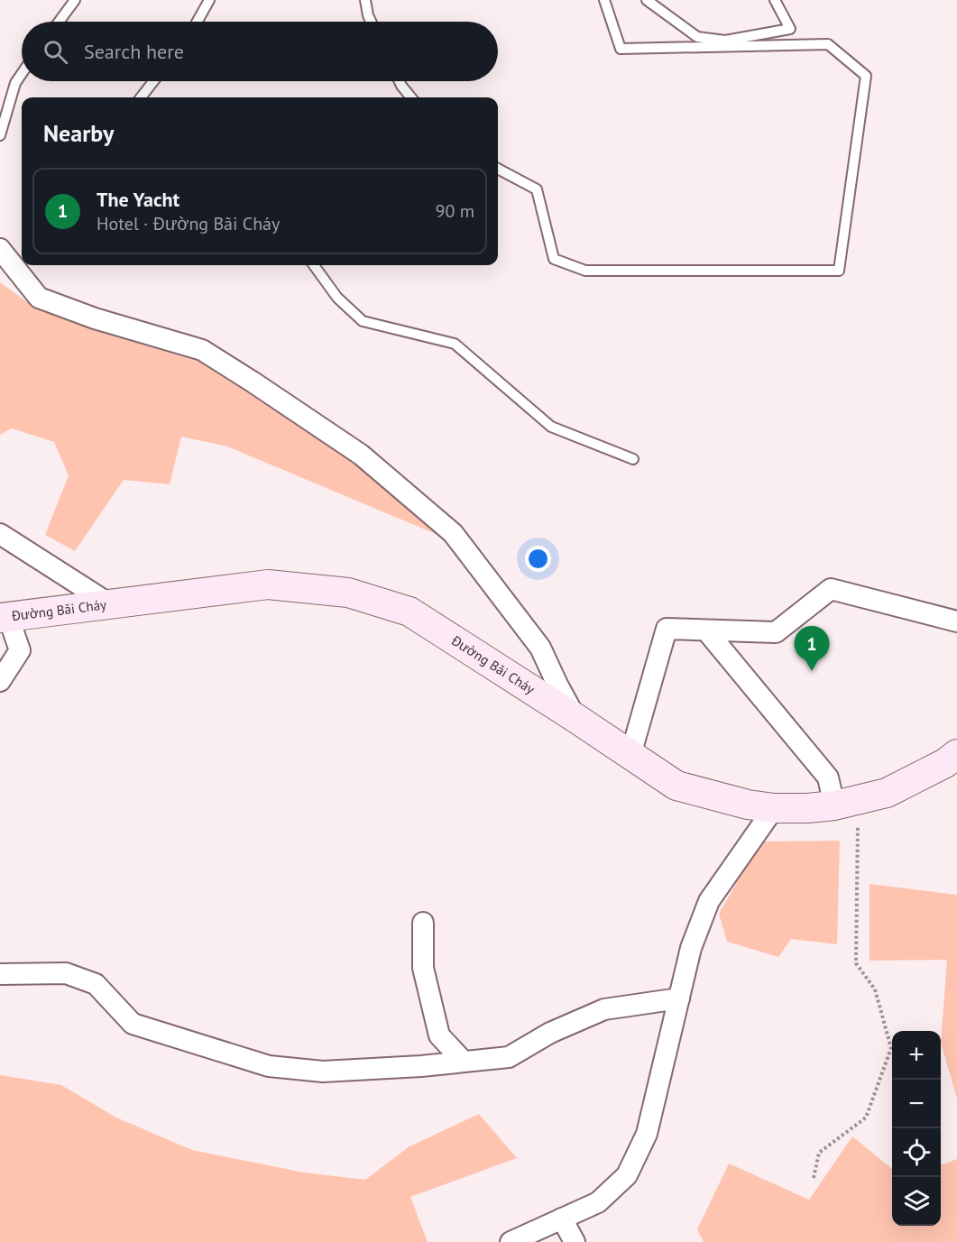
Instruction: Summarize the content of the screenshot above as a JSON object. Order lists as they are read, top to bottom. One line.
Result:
{"streets":{"main road":["Đường Bãi Cháy"]},"page":{"search":"Search here","heading":"Nearby","list":[{"mark":"1","name":"The Yacht","note":"Hotel · Đường Bãi Cháy","value":"90 m"}],"pins":"1","map_buttons":["+","−"]}}
